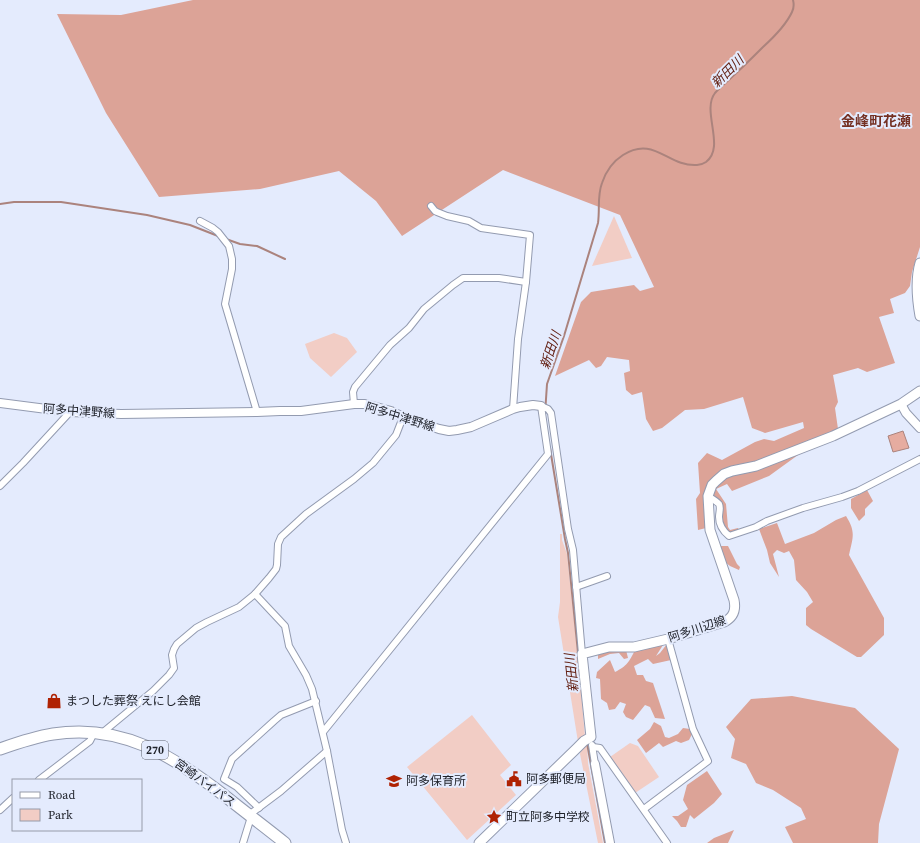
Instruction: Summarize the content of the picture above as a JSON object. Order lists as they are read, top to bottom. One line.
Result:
{"streets":{"highway":["270","宮崎バイパス"],"main road":["阿多川辺線"],"street":["阿多中津野線"]},"districts":["金峰町花瀬"],"water":["新田川"],"places":{"shop":["まつした葬祭 えにし会館"],"public building":["阿多郵便局"],"school or university":["阿多保育所"],"place":["町立阿多中学校"]},"legend":["Road","Park"]}
